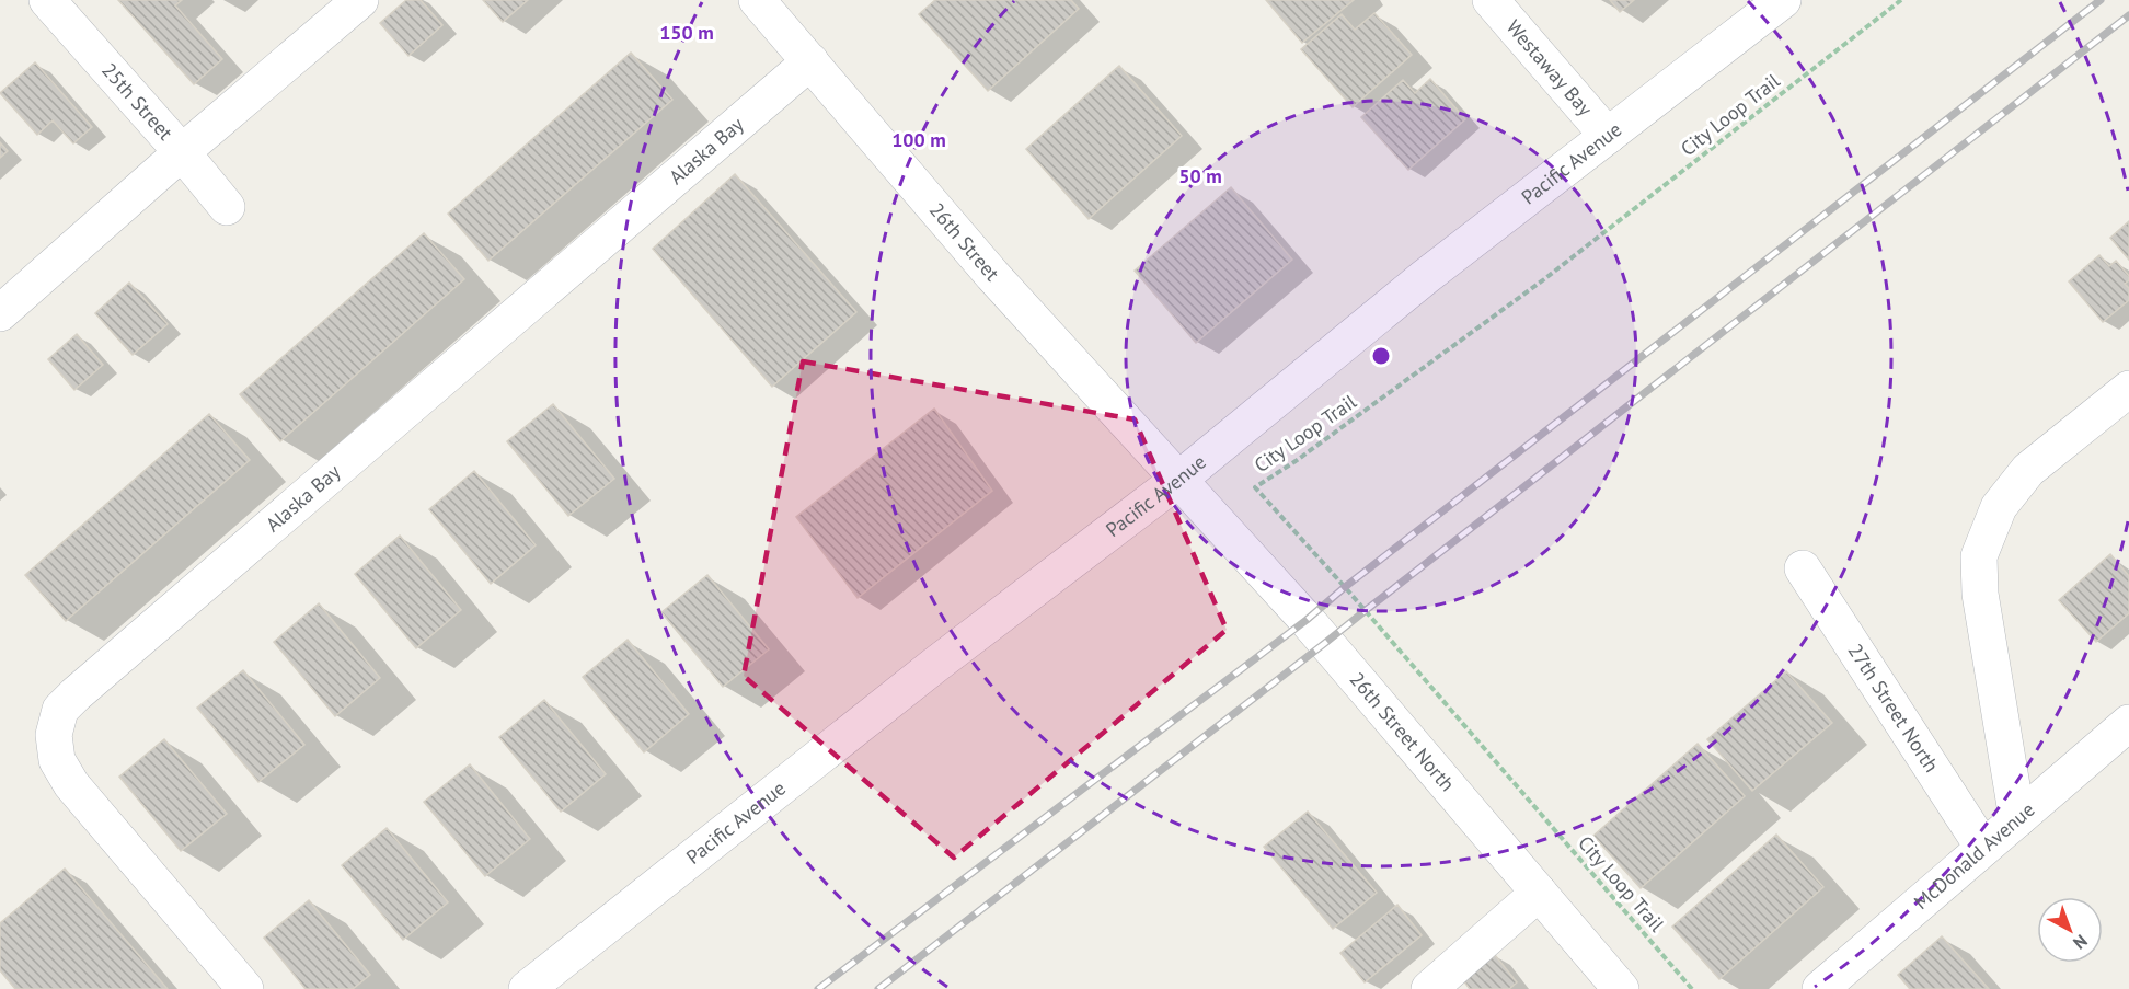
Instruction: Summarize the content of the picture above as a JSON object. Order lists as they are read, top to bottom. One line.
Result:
{"streets":{"street":["Westaway Bay","25th Street","Alaska Bay","Pacific Avenue","26th Street","27th Street North","26th Street North","McDonald Avenue"],"path":["City Loop Trail"]},"crossings":[["Westaway Bay","Pacific Avenue"],["Alaska Bay","26th Street"],["Pacific Avenue","26th Street"],["Pacific Avenue","26th Street North"],["26th Street","26th Street North"],["27th Street North","McDonald Avenue"]],"north":"bottom right","rings":["150 m","100 m","50 m"]}
